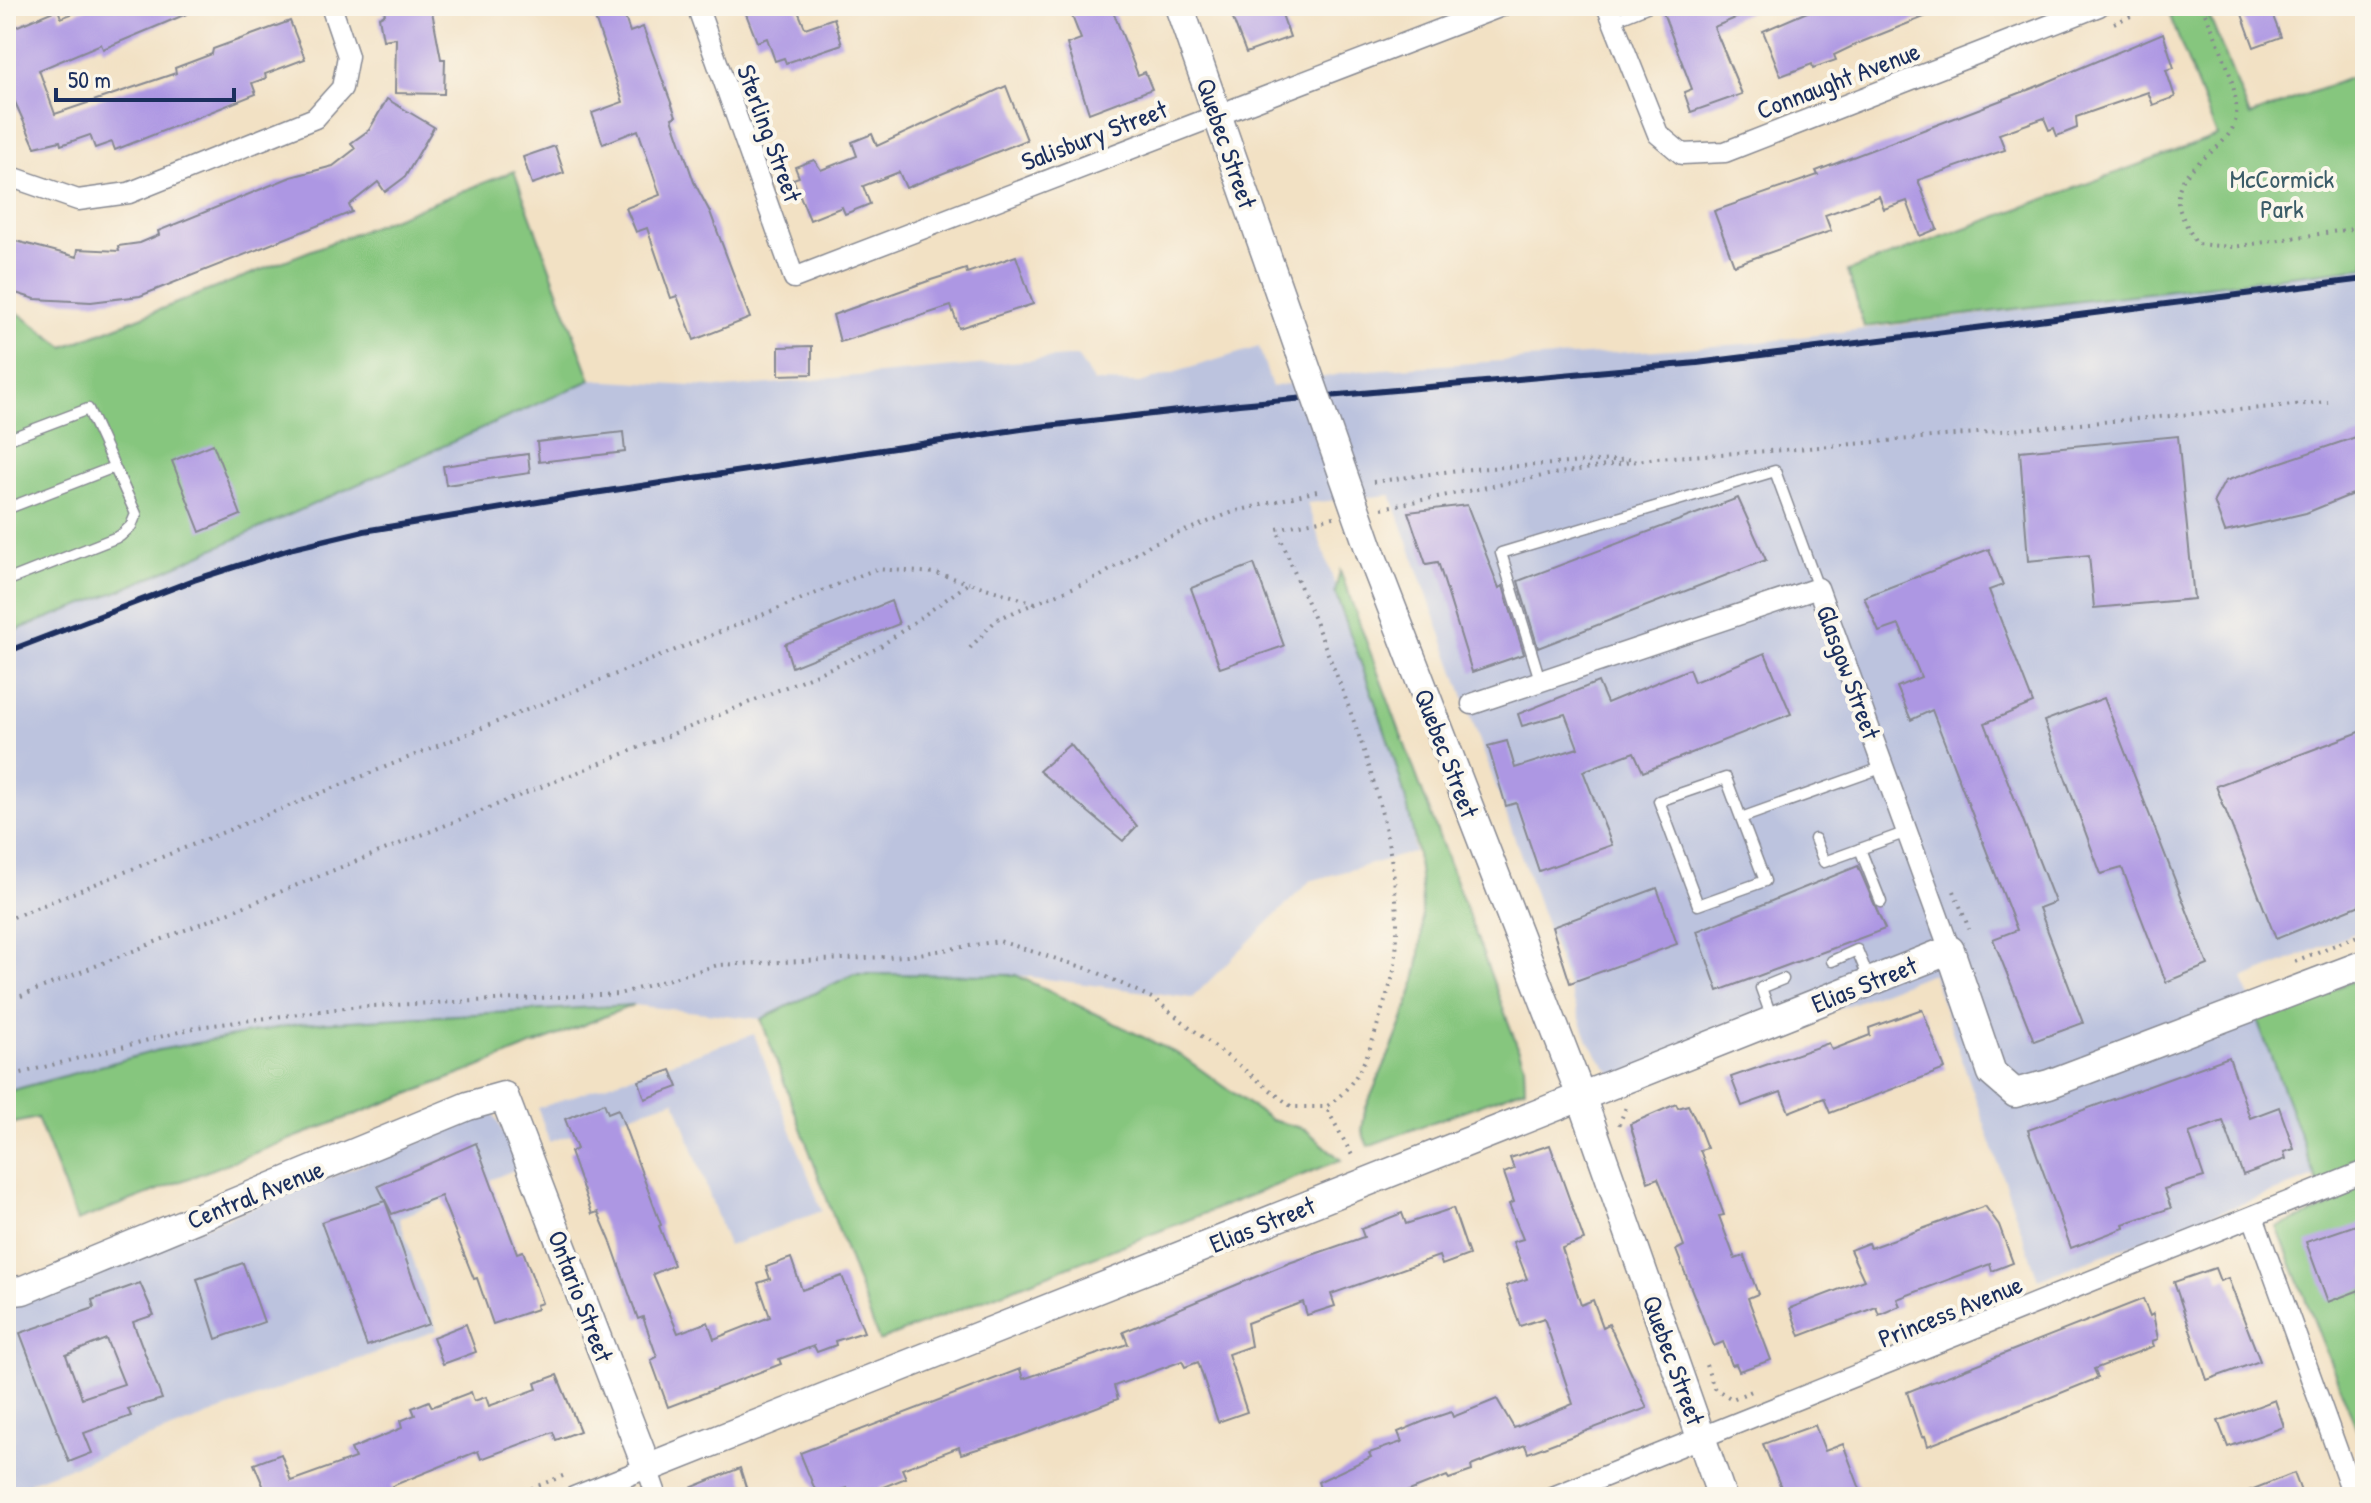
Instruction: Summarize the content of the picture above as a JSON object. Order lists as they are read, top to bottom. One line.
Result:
{"streets":{"street":["Connaught Avenue","Sterling Street","Salisbury Street","Quebec Street","Glasgow Street","Elias Street","Central Avenue","Ontario Street","Princess Avenue"]},"crossings":[["Sterling Street","Salisbury Street"],["Salisbury Street","Quebec Street"],["Quebec Street","Elias Street"],["Quebec Street","Princess Avenue"],["Glasgow Street","Elias Street"],["Elias Street","Ontario Street"],["Central Avenue","Ontario Street"]],"parks":["McCormick Park"],"scale_bar":"50 m"}
